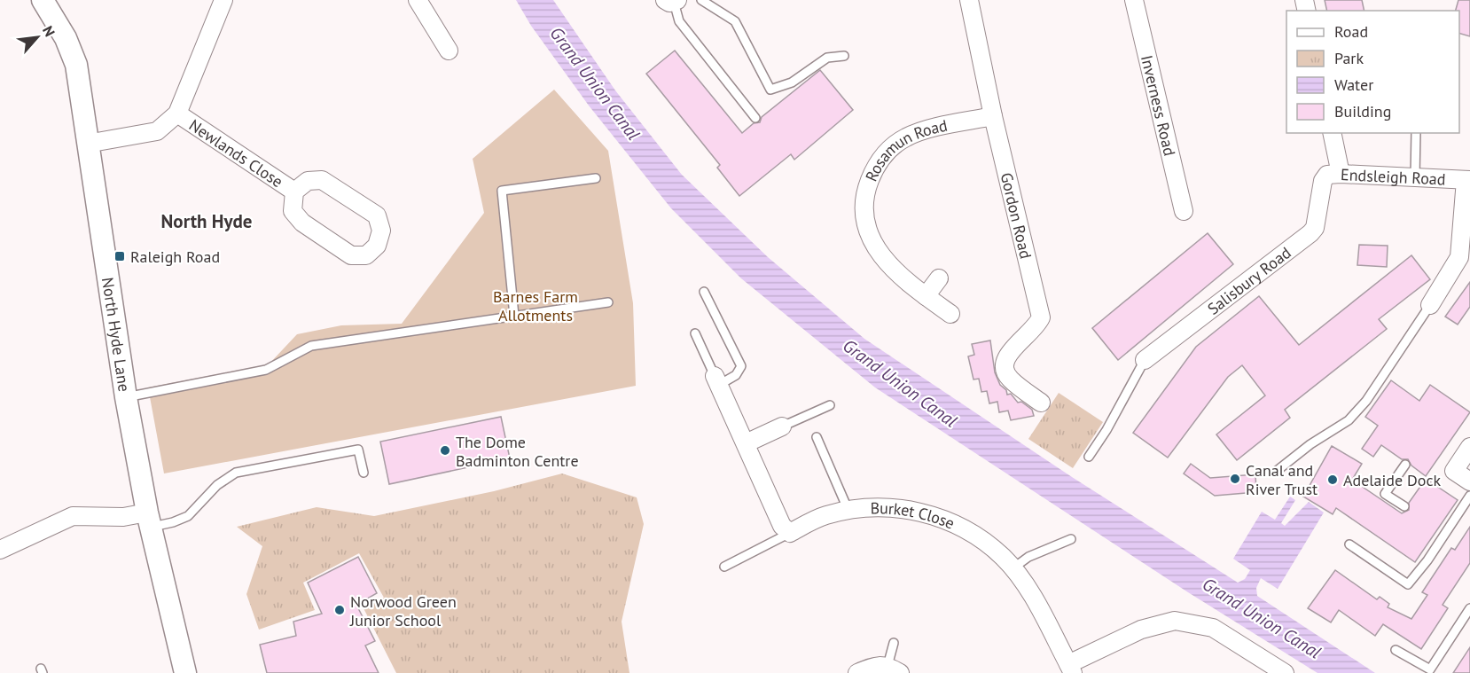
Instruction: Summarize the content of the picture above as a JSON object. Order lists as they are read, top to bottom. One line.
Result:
{"streets":{"street":["Inverness Road","Newlands Close","Rosamun Road","Endsleigh Road","Gordon Road","Salisbury Road","North Hyde Lane","Burket Close"]},"crossings":[["Rosamun Road","Gordon Road"],["Endsleigh Road","Salisbury Road"]],"districts":["North Hyde"],"water":["Grand Union Canal"],"parks":["Barnes Farm Allotments"],"places":{"transit":["Raleigh Road"],"other":["The Dome Badminton Centre","Canal and River Trust","Adelaide Dock","Norwood Green Junior School"]},"legend":["Road","Park","Water","Building"],"north":"top right"}
